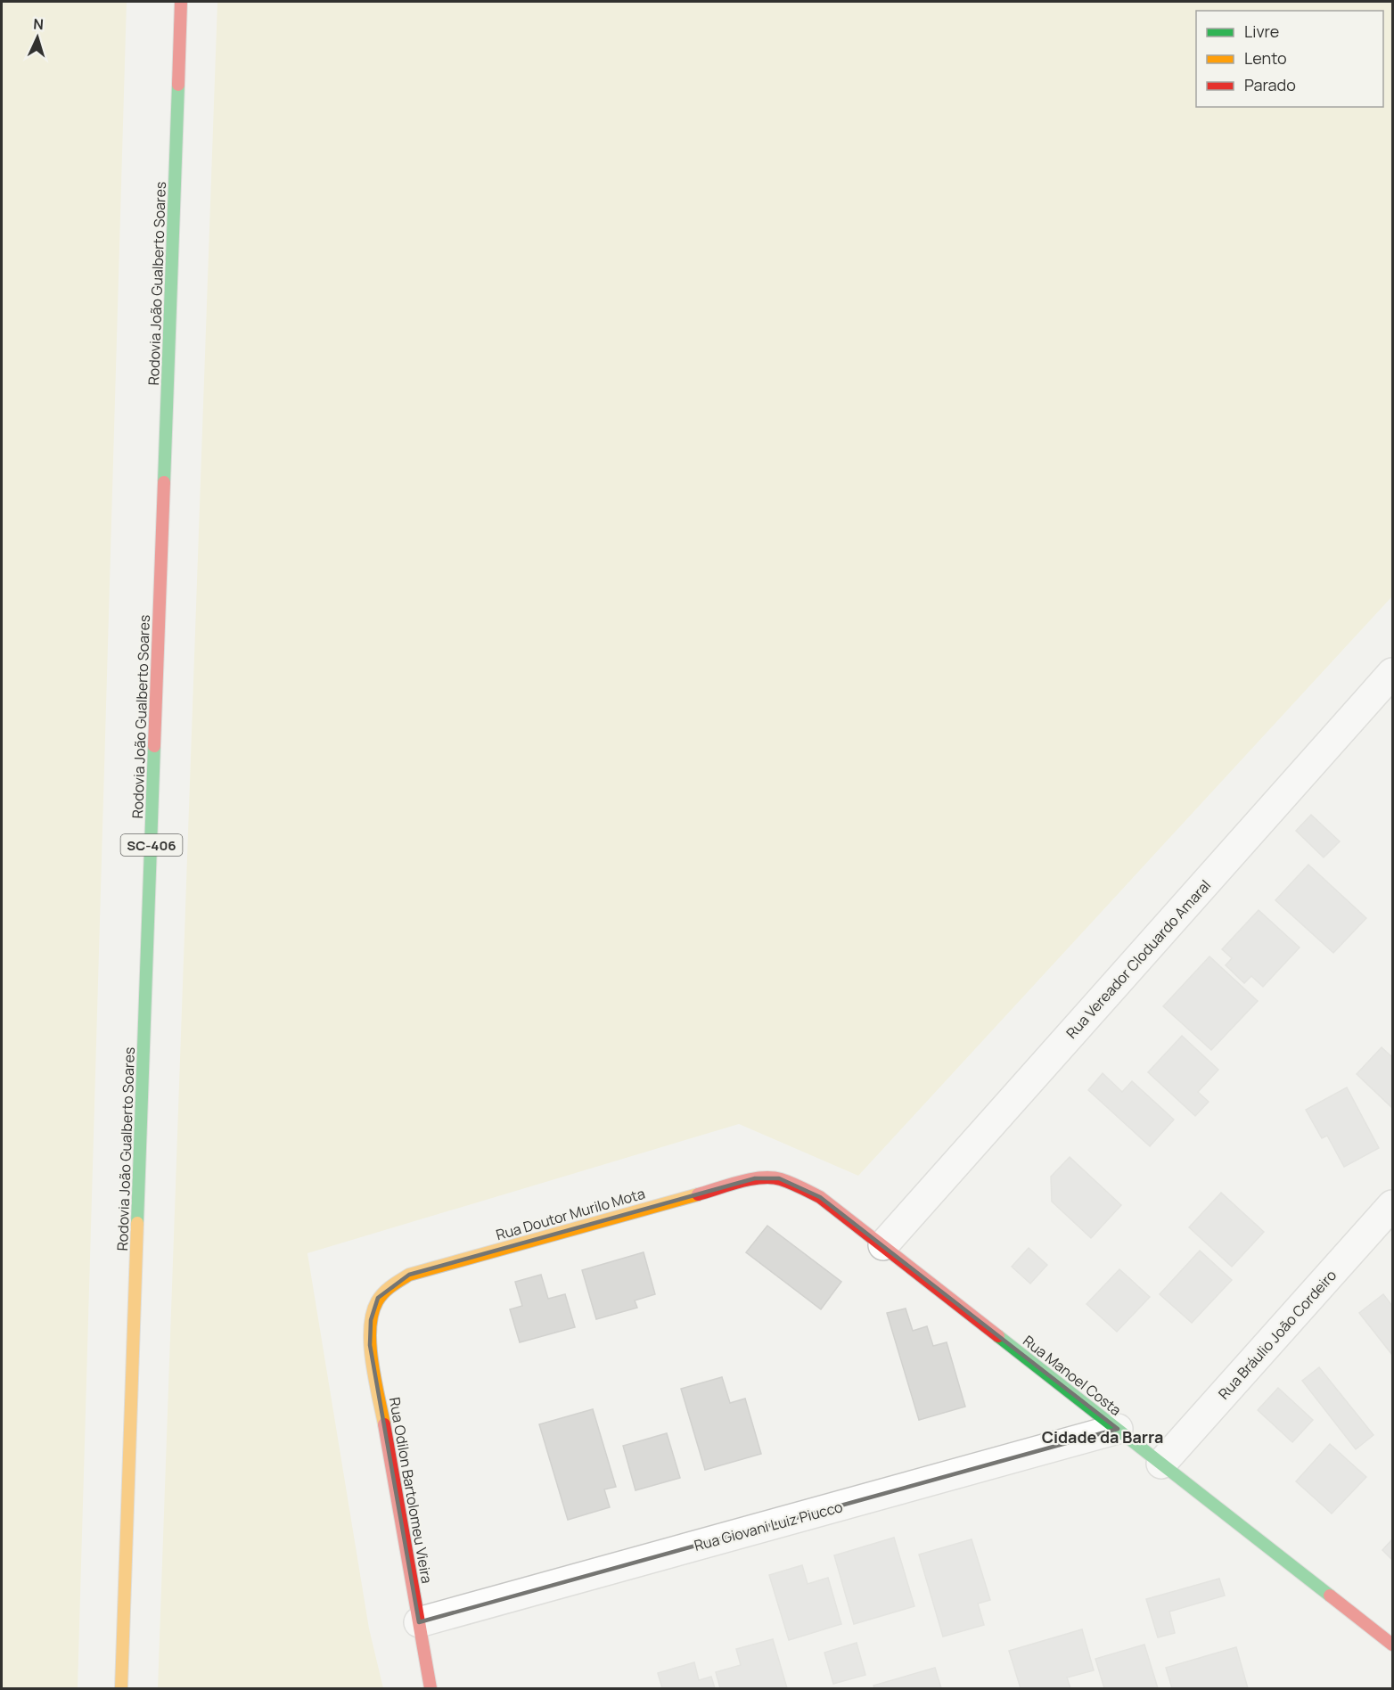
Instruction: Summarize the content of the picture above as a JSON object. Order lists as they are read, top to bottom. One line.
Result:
{"streets":{"main road":["Rodovia João Gualberto Soares","SC-406","Rua Doutor Murilo Mota","Rua Manoel Costa","Rua Odilon Bartolomeu Vieira"],"street":["Rua Vereador Cloduardo Amaral","Rua Bráulio João Cordeiro","Rua Giovani Luiz Piucco"]},"crossings":[["Rua Vereador Cloduardo Amaral","Rua Manoel Costa"],["Rua Doutor Murilo Mota","Rua Manoel Costa"],["Rua Doutor Murilo Mota","Rua Odilon Bartolomeu Vieira"],["Rua Bráulio João Cordeiro","Rua Manoel Costa"],["Rua Manoel Costa","Rua Giovani Luiz Piucco"],["Rua Odilon Bartolomeu Vieira","Rua Giovani Luiz Piucco"]],"districts":["Cidade da Barra"],"legend":["Livre","Lento","Parado"],"north":"top"}
